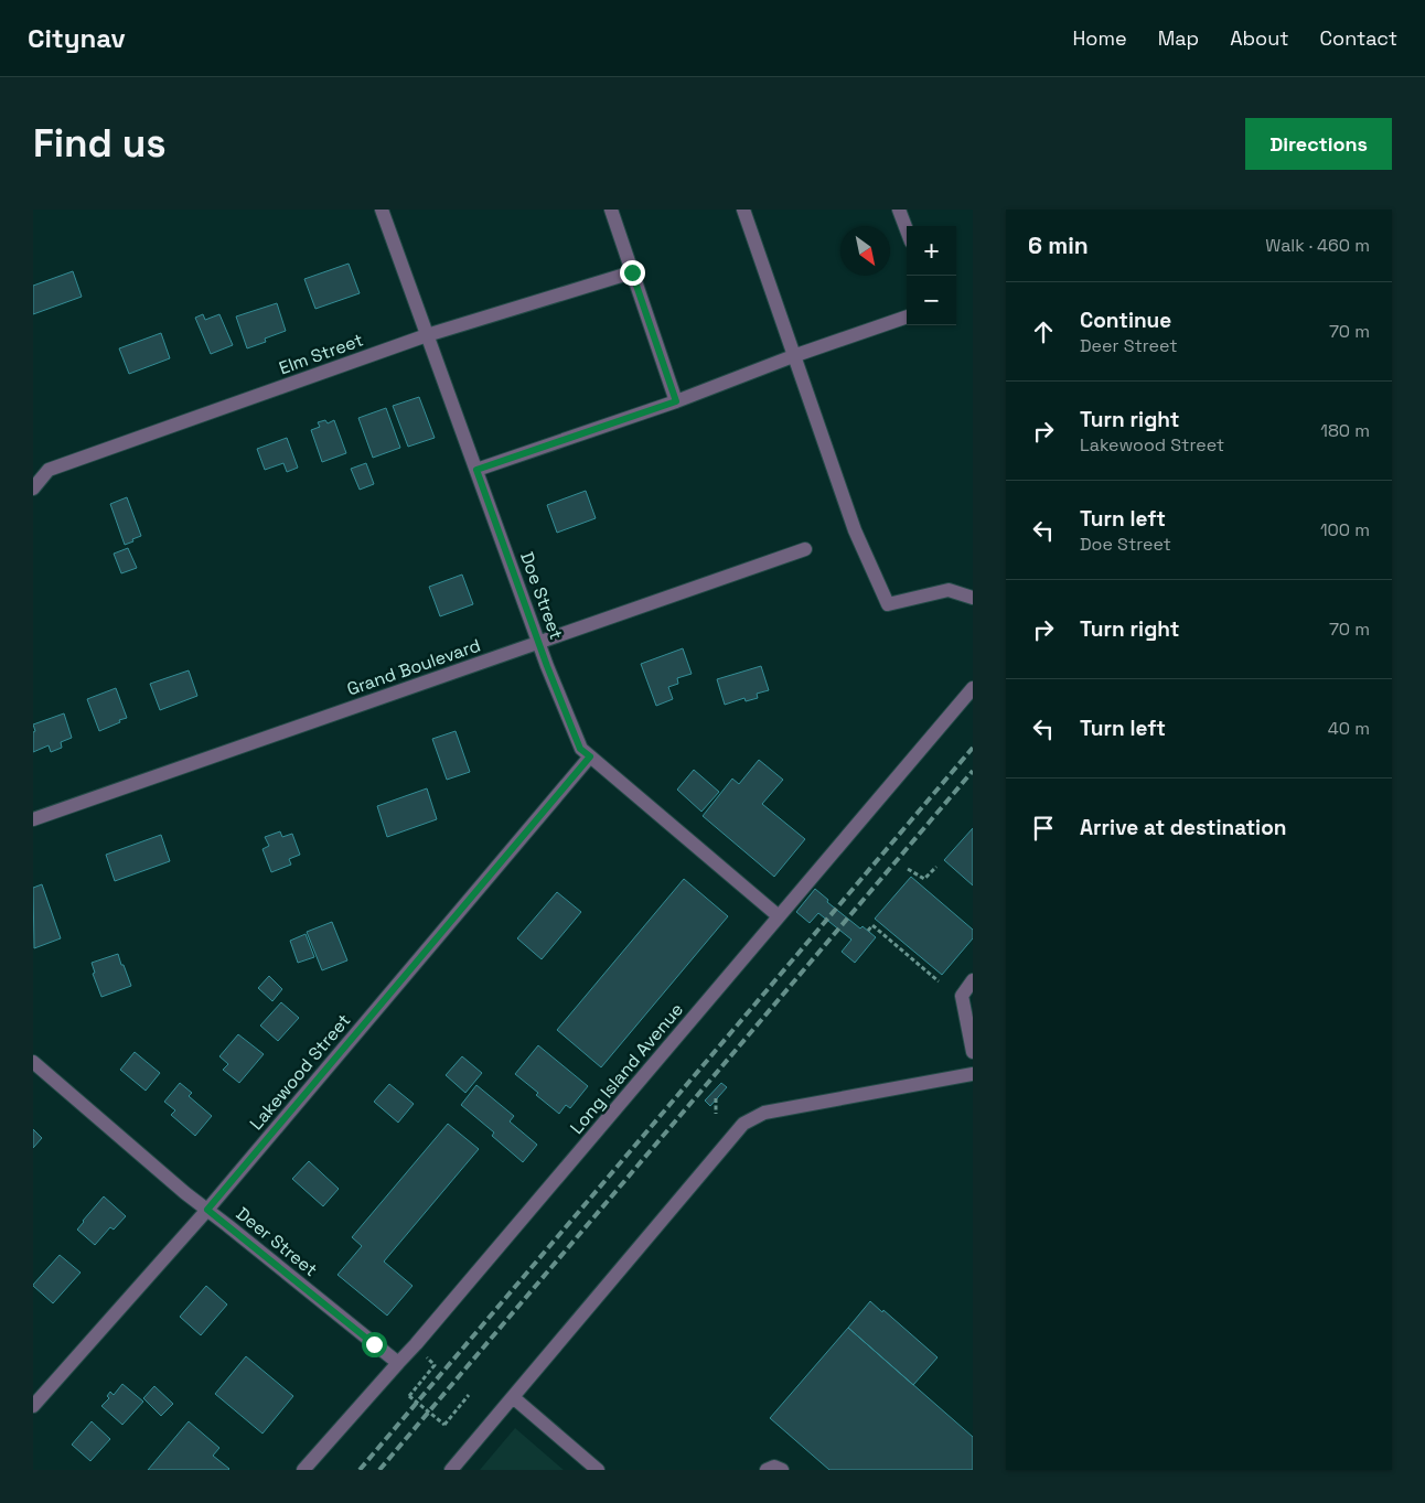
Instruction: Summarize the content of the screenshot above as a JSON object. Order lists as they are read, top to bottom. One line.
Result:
{"streets":{"street":["Elm Street","Doe Street","Grand Boulevard","Long Island Avenue","Lakewood Street","Deer Street"]},"crossings":[["Elm Street","Doe Street"],["Doe Street","Grand Boulevard"],["Doe Street","Long Island Avenue"],["Doe Street","Lakewood Street"],["Long Island Avenue","Deer Street"],["Lakewood Street","Deer Street"]],"north":"bottom right","page":{"header":"Citynav","nav":["Home","Map","About","Contact"],"buttons":"Directions","title":"Find us","heading":["6 min","Walk · 460 m"],"map_buttons":["+","−"],"list":[["Continue","Deer Street","70 m"],["Turn right","Lakewood Street","180 m"],["Turn left","Doe Street","100 m"],["Turn right","70 m"],["Turn left","40 m"],"Arrive at destination"]}}
